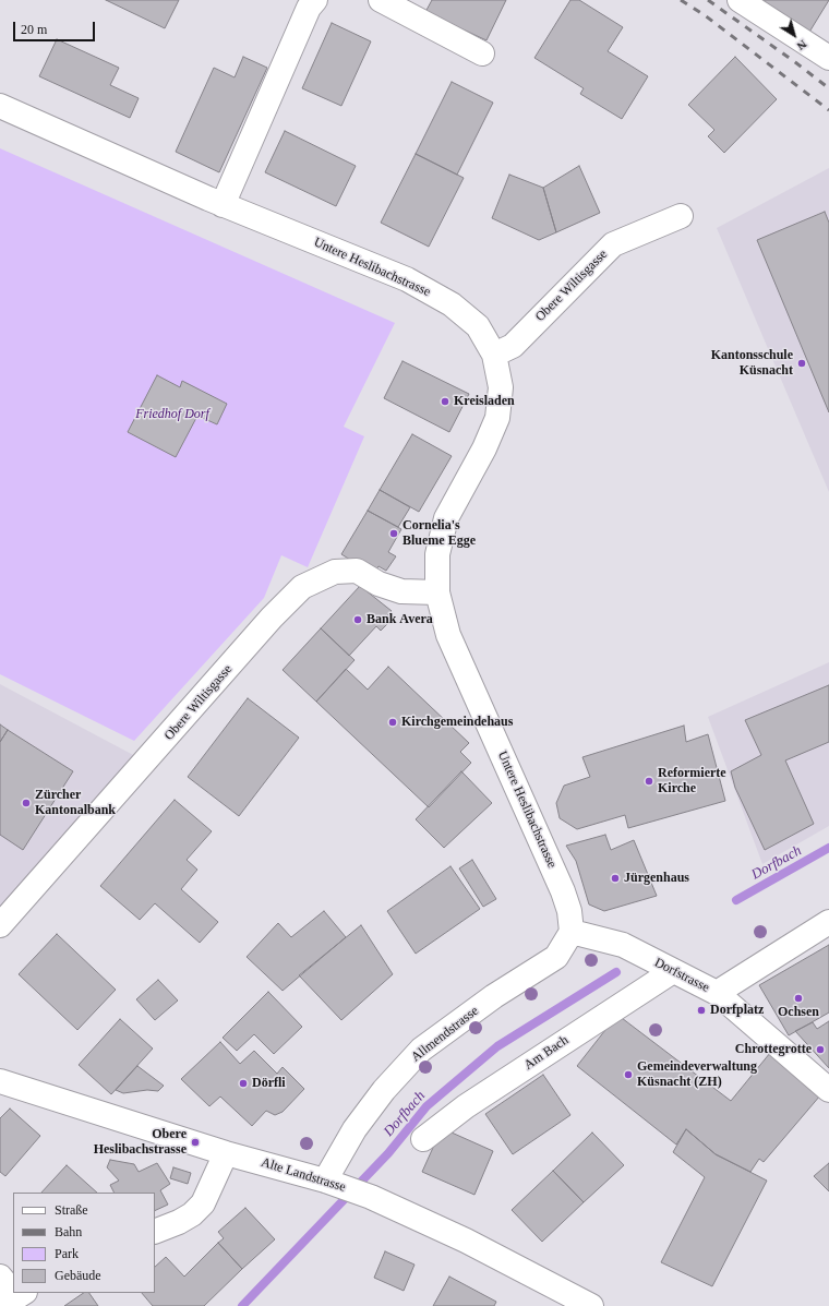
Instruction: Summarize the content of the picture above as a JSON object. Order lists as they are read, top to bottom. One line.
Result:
{"streets":{"street":["Untere Heslibachstrasse","Obere Wiltisgasse","Dorfstrasse","Allmendstrasse","Am Bach","Alte Landstrasse"]},"crossings":[["Untere Heslibachstrasse","Obere Wiltisgasse"],["Untere Heslibachstrasse","Dorfstrasse"],["Untere Heslibachstrasse","Allmendstrasse"],["Dorfstrasse","Allmendstrasse"],["Dorfstrasse","Am Bach"],["Allmendstrasse","Alte Landstrasse"]],"water":["Dorfbach"],"parks":["Friedhof Dorf"],"places":["Kantonsschule Küsnacht","Kreisladen","Cornelia's Blueme Egge","Bank Avera","Kirchgemeindehaus","Reformierte Kirche","Zürcher Kantonalbank","Jürgenhaus","Ochsen","Dorfplatz","Chrottegrotte","Gemeindeverwaltung Küsnacht (ZH)","Dörfli","Obere Heslibachstrasse"],"legend":["Straße","Bahn","Park","Gebäude"],"scale_bar":"20 m","north":"bottom right"}
